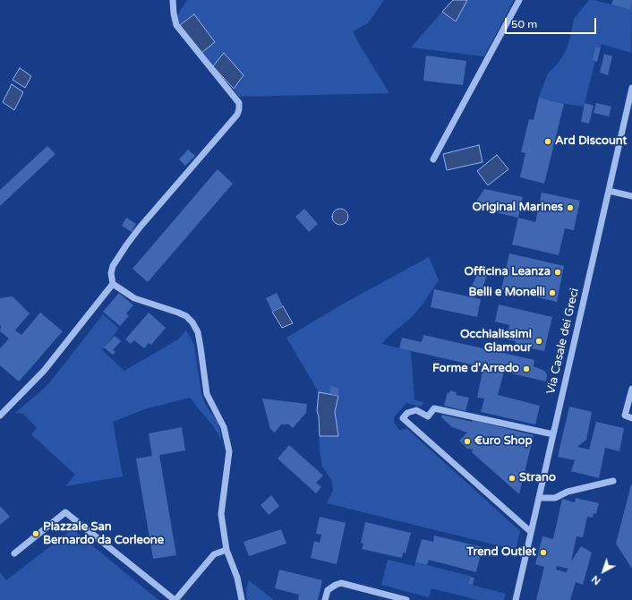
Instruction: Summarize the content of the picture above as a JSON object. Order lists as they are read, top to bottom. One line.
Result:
{"streets":{"street":["Via Casale dei Greci"]},"places":["Ard Discount","Original Marines","Officina Leanza","Belli e Monelli","Occhialissimi Glamour","Forme d'Arredo","€uro Shop","Strano","Piazzale San Bernardo da Corleone","Trend Outlet"],"scale_bar":"50 m","north":"bottom left"}
